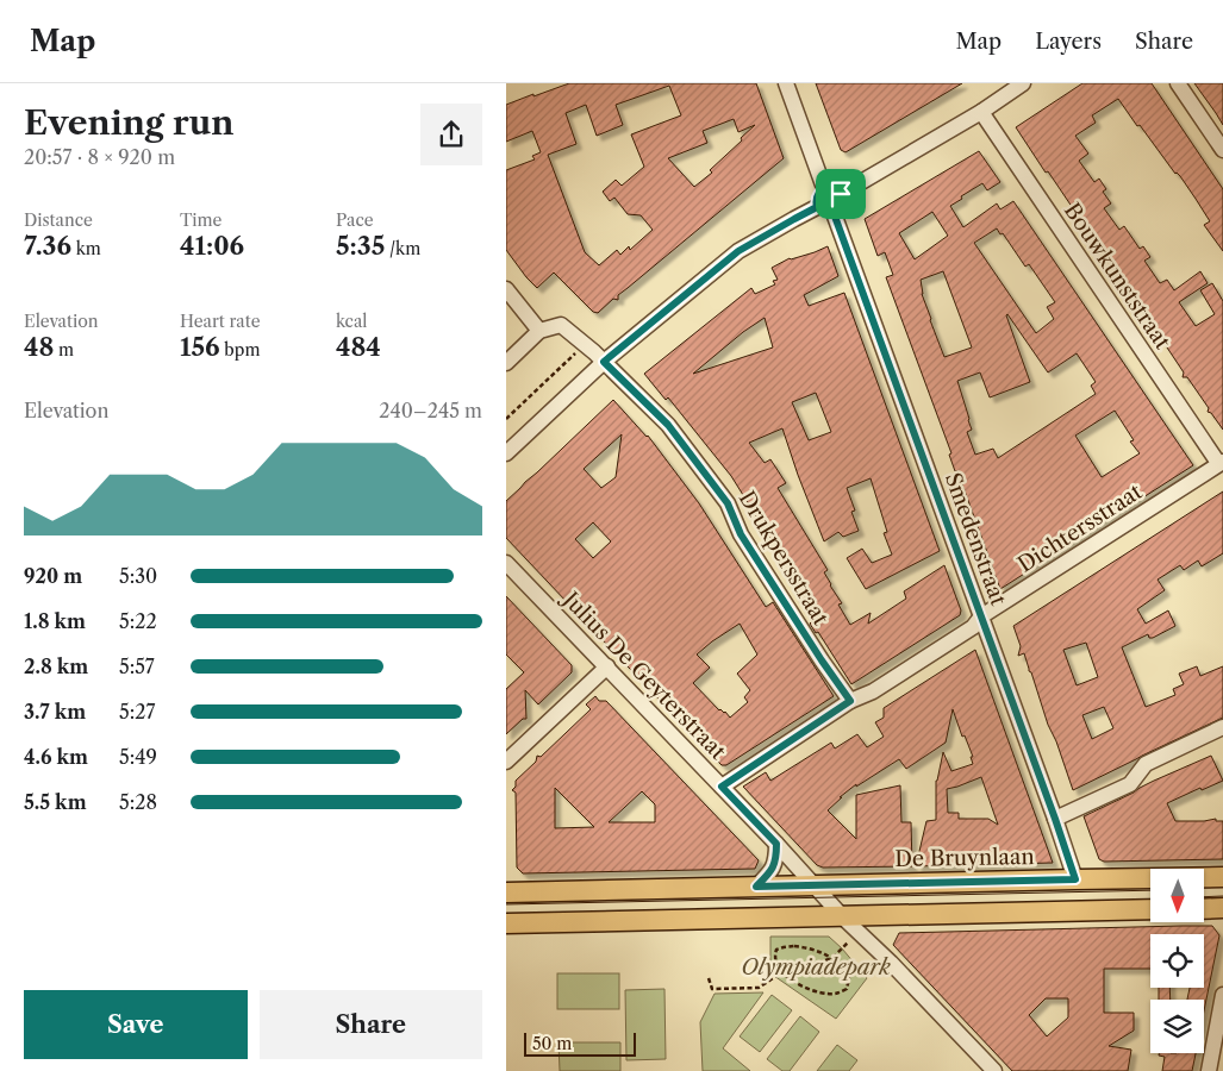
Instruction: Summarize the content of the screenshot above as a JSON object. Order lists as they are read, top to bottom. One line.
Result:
{"streets":{"main road":["De Bruynlaan"],"street":["Bouwkunststraat","Dichtersstraat","Smedenstraat","Drukpersstraat","Julius De Geyterstraat"]},"crossings":[["Bouwkunststraat","Dichtersstraat"],["Dichtersstraat","Smedenstraat"],["Dichtersstraat","Drukpersstraat"],["Dichtersstraat","Julius De Geyterstraat"],["Smedenstraat","De Bruynlaan"],["Julius De Geyterstraat","De Bruynlaan"]],"parks":["Olympiadepark"],"scale_bar":"50 m","north":"bottom","page":{"header":"Map","nav":["Map","Layers","Share"],"heading":["Evening run","20:57 · 8 × 920 m"],"stats":[["Distance","7.36 km"],["Time","41:06"],["Pace","5:35 /km"],["Elevation","48 m"],["Heart rate","156 bpm"],["kcal","484"]],"chart":["Elevation","240–245 m"],"list":[{"name":"920 m","note":"5:30"},{"name":"1.8 km","note":"5:22"},{"name":"2.8 km","note":"5:57"},{"name":"3.7 km","note":"5:27"},{"name":"4.6 km","note":"5:49"},{"name":"5.5 km","note":"5:28"}],"buttons":["Save","Share"],"scale":"50 m"}}
